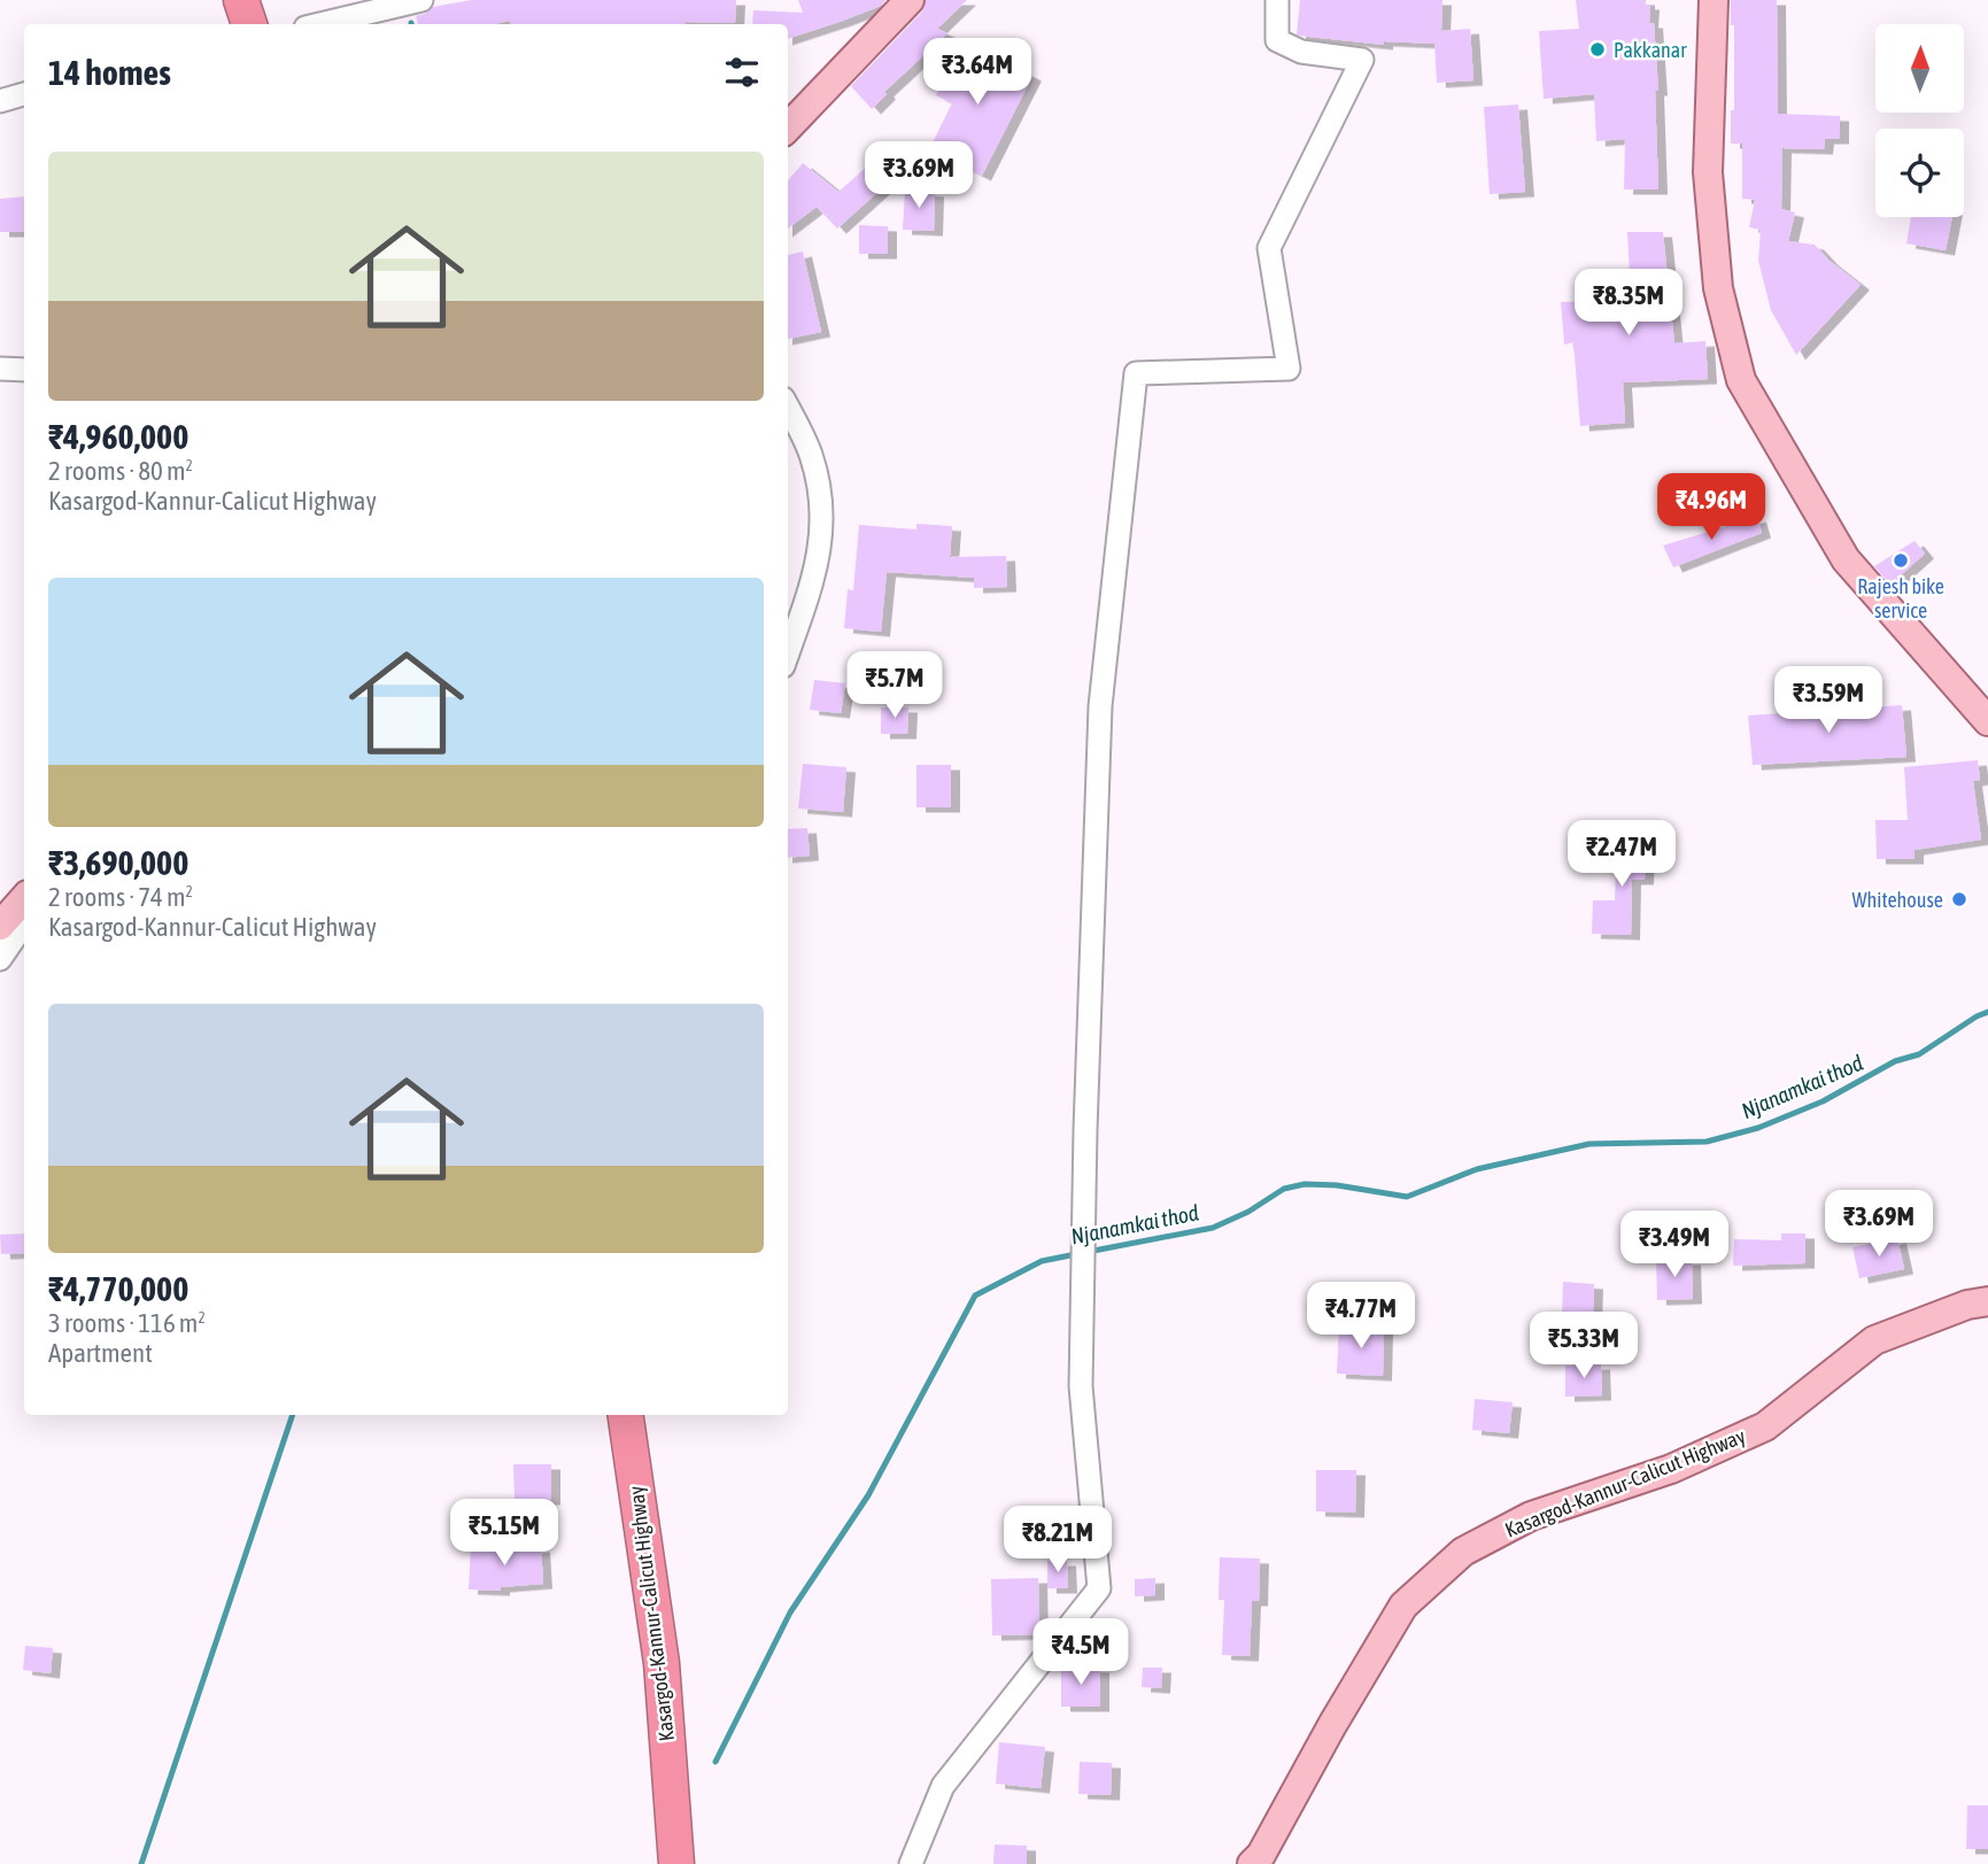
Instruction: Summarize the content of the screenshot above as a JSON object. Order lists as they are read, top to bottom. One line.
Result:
{"streets":{"highway":["Kasargod-Kannur-Calicut Highway"]},"water":["Njanamkai thod"],"places":["Pakkanar","Rajesh bike service","Whitehouse"],"north":"top","page":{"heading":"14 homes","price":["₹3.64M","₹3.69M","₹8.35M","₹4.96M","₹5.7M","₹3.59M","₹2.47M","₹3.69M","₹3.49M","₹4.77M","₹5.33M","₹5.15M","₹8.21M","₹4.5M"],"list":[{"name":"₹4,960,000","note":"2 rooms · 80 m² · Kasargod-Kannur-Calicut Highway"},{"name":"₹3,690,000","note":"2 rooms · 74 m² · Kasargod-Kannur-Calicut Highway"},{"name":"₹4,770,000","note":"3 rooms · 116 m² · Apartment"}]}}
